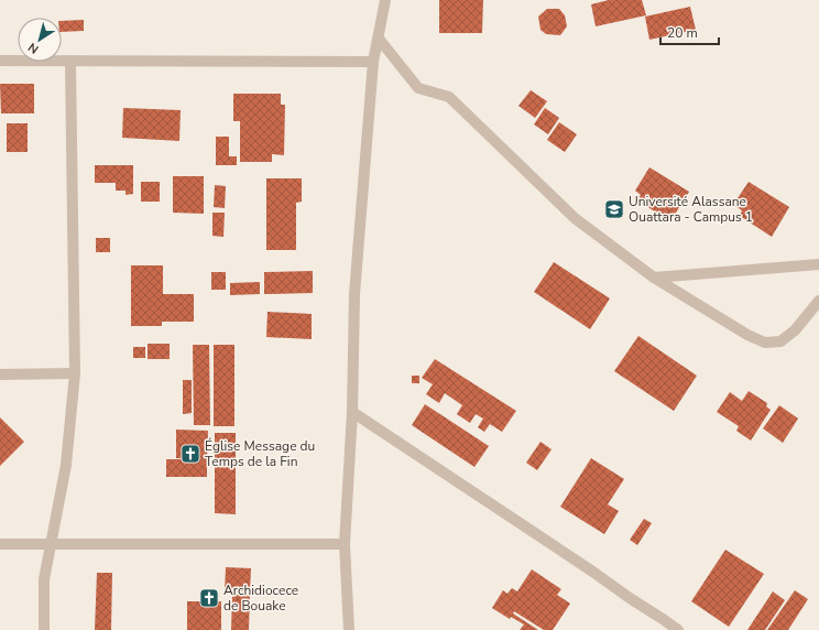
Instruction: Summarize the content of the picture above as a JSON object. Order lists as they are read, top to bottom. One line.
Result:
{"places":{"school or university":["Université Alassane Ouattara - Campus 1"],"church":["Église Message du Temps de la Fin","Archidiocece de Bouake"]},"scale_bar":"20 m","north":"bottom left"}
